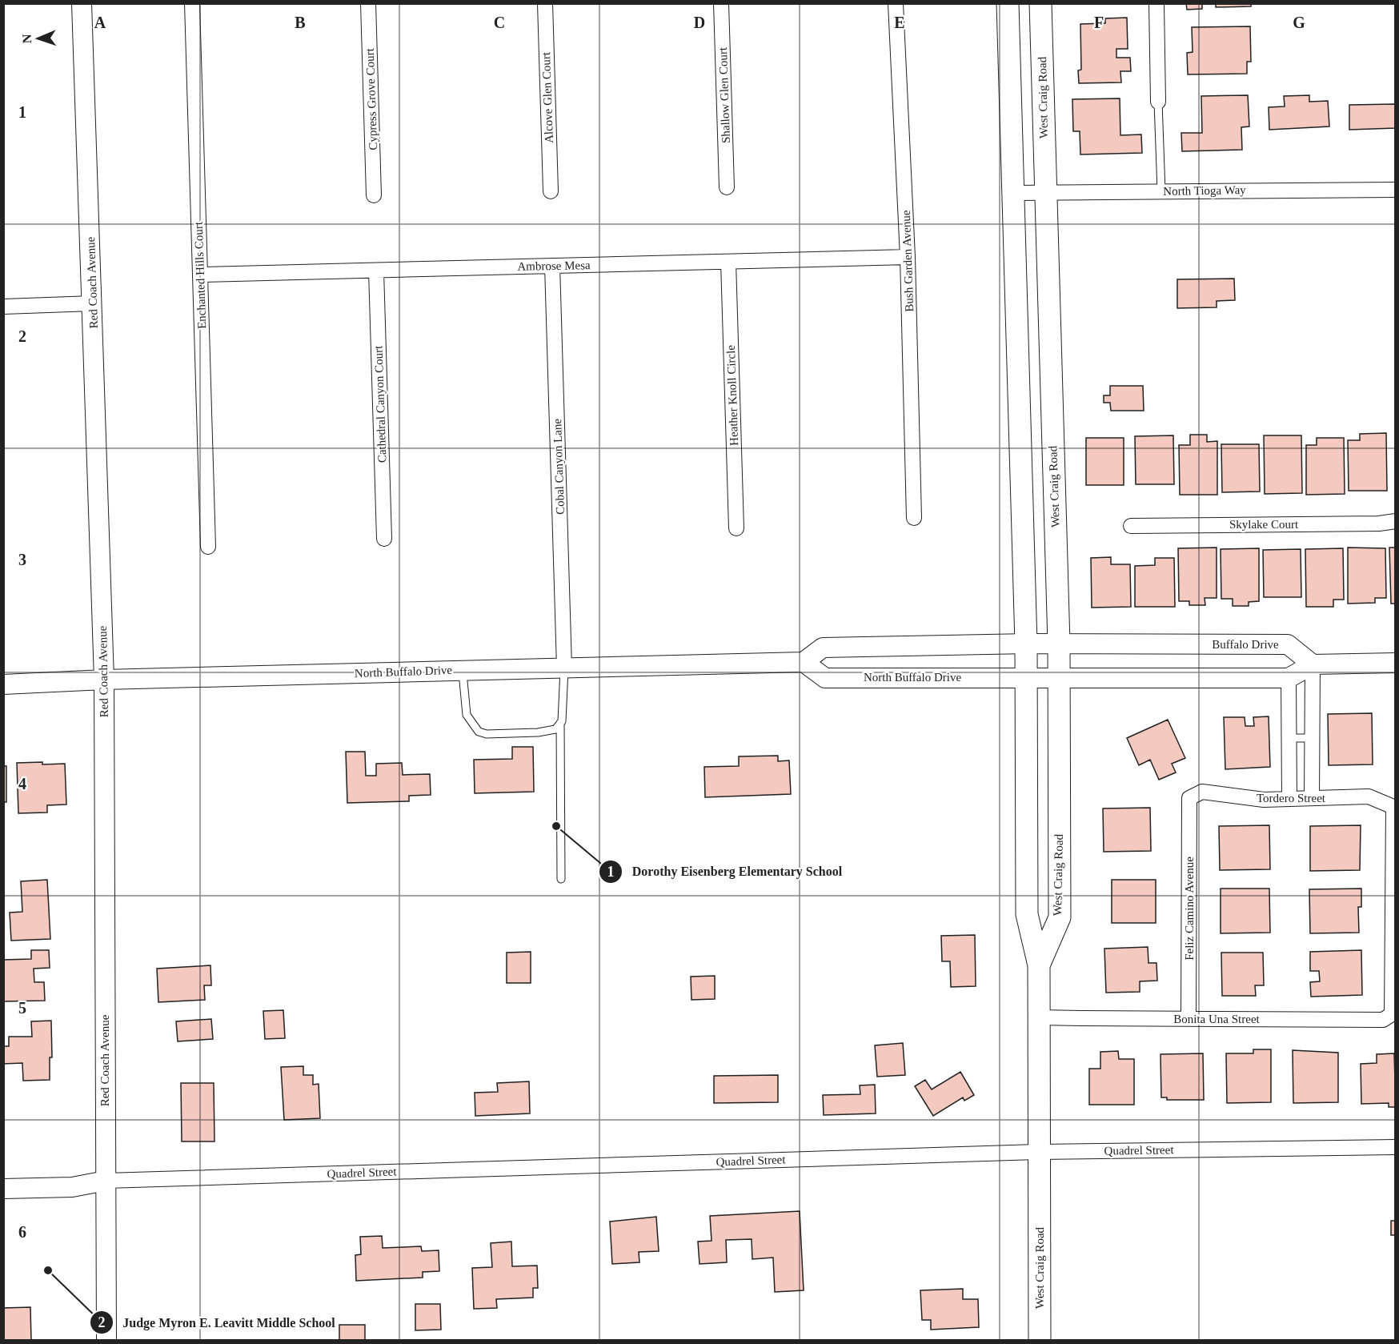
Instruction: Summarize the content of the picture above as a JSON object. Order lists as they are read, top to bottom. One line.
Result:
{"streets":{"main road":["West Craig Road","Red Coach Avenue","Buffalo Drive","North Buffalo Drive","Quadrel Street"],"street":["Shallow Glen Court","Alcove Glen Court","Cypress Grove Court","North Tioga Way","Bush Garden Avenue","Ambrose Mesa","Enchanted Hills Court","Heather Knoll Circle","Cathedral Canyon Court","Cobal Canyon Lane","Skylake Court","Tordero Street","Feliz Camino Avenue","Bonita Una Street"]},"crossings":[["West Craig Road","North Tioga Way"],["West Craig Road","Buffalo Drive"],["West Craig Road","North Buffalo Drive"],["West Craig Road","Bonita Una Street"],["West Craig Road","Quadrel Street"],["Bush Garden Avenue","Ambrose Mesa"],["Ambrose Mesa","Enchanted Hills Court"],["Ambrose Mesa","Heather Knoll Circle"],["Ambrose Mesa","Cathedral Canyon Court"],["Ambrose Mesa","Cobal Canyon Lane"],["Red Coach Avenue","North Buffalo Drive"],["Red Coach Avenue","Quadrel Street"],["Cobal Canyon Lane","North Buffalo Drive"],["Tordero Street","Feliz Camino Avenue"],["Tordero Street","Bonita Una Street"],["Feliz Camino Avenue","Bonita Una Street"]],"places":["Dorothy Eisenberg Elementary School","Judge Myron E. Leavitt Middle School"],"north":"left","grid":{"columns":["A","B","C","D","E","F","G"],"rows":["1","2","3","4","5","6"]}}
